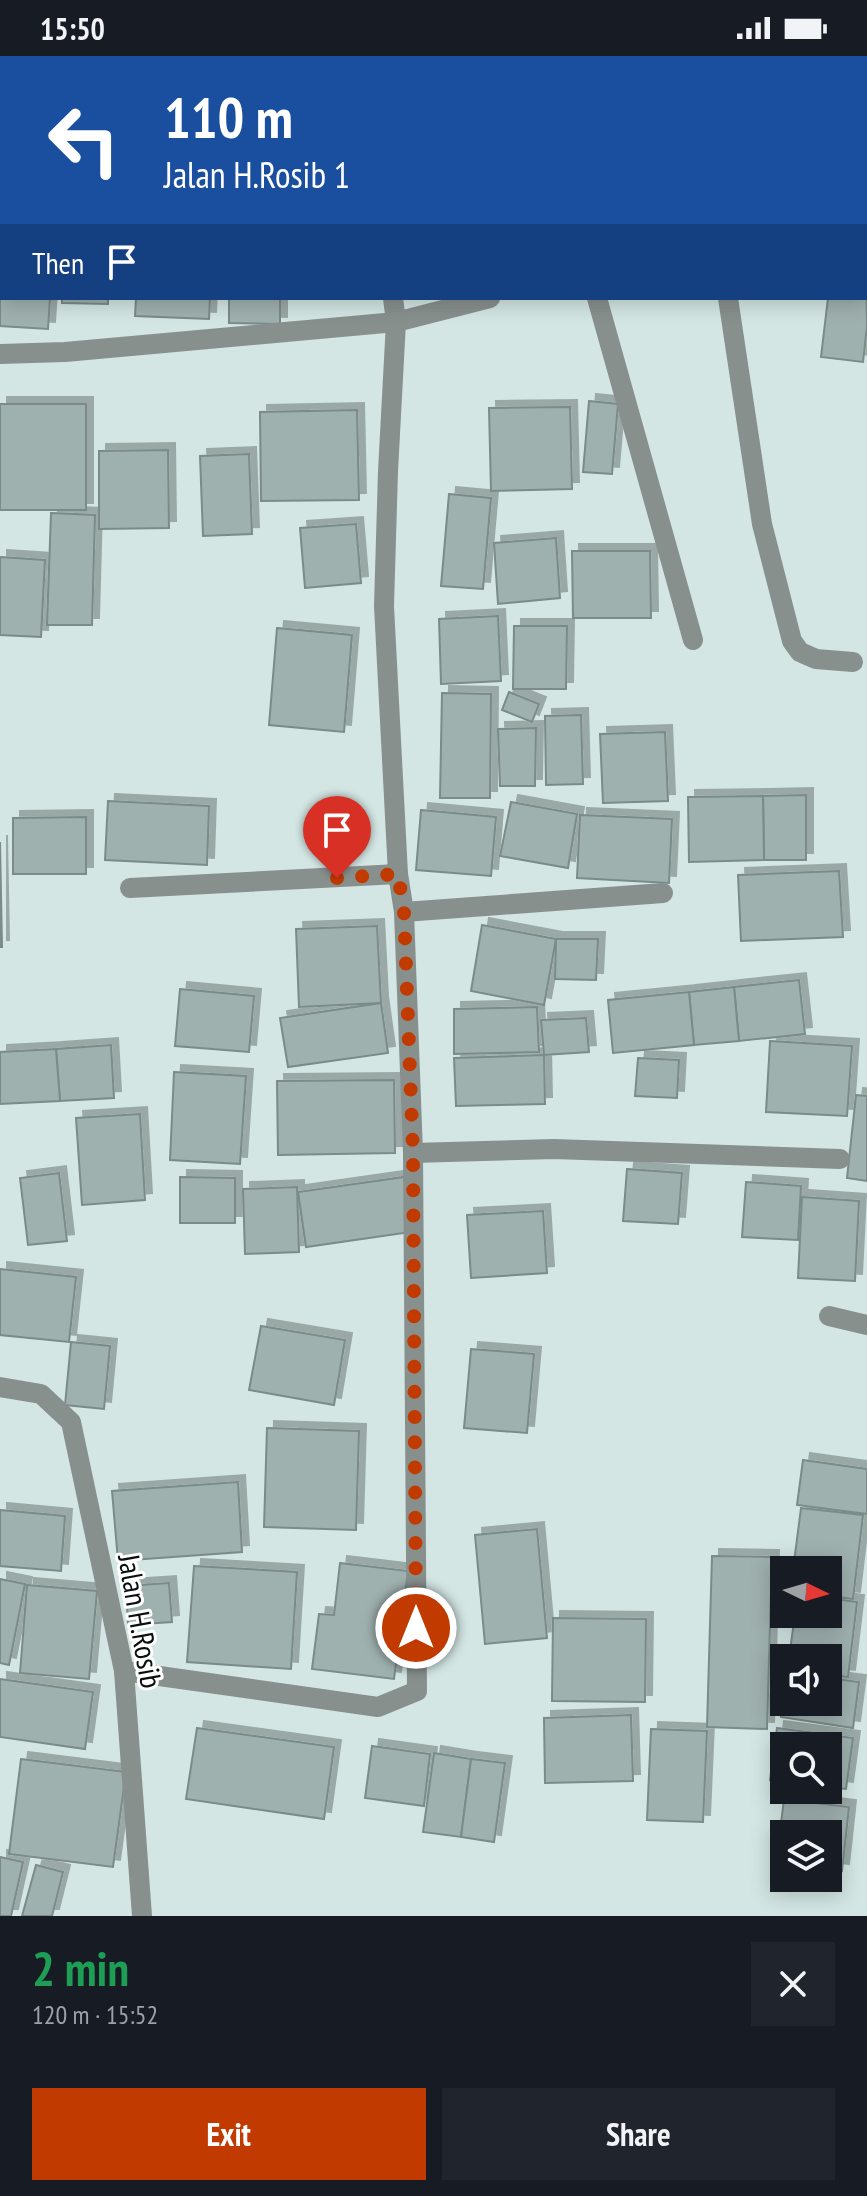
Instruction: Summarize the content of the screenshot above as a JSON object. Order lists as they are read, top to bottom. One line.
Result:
{"streets":{"street":["Jalan H.Rosib"]},"north":"right","page":{"status":"15:50","turn":["110 m","Jalan H.Rosib 1"],"then":"Then","heading":["2 min","120 m · 15:52"],"buttons":["Exit","Share"]}}
